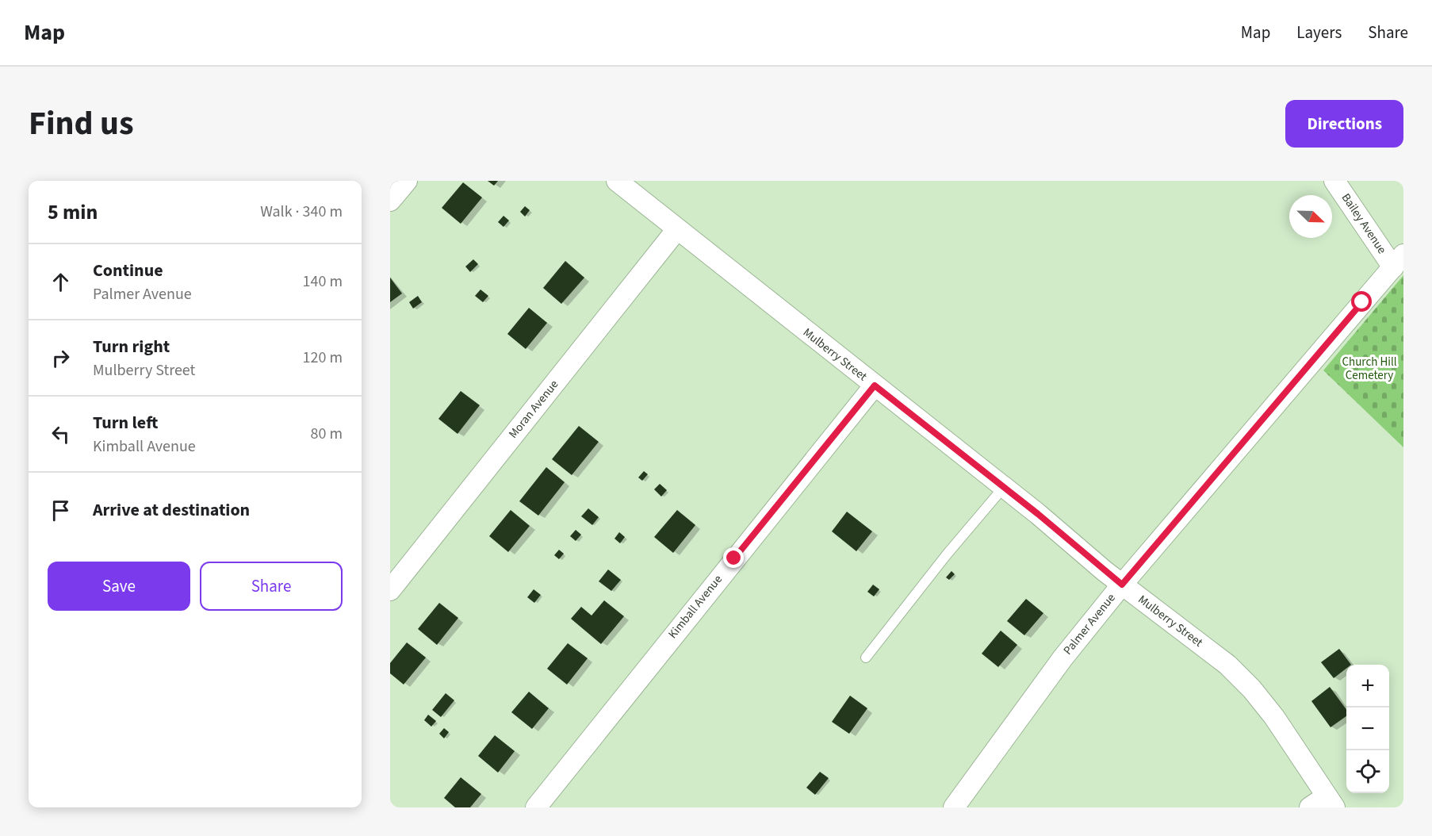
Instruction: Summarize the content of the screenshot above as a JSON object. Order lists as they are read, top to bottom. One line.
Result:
{"streets":{"street":["Bailey Avenue","Mulberry Street","Moran Avenue","Kimball Avenue","Palmer Avenue"]},"crossings":[["Bailey Avenue","Palmer Avenue"],["Mulberry Street","Moran Avenue"],["Mulberry Street","Kimball Avenue"],["Mulberry Street","Palmer Avenue"]],"parks":["Church Hill Cemetery"],"north":"bottom right","page":{"header":"Map","nav":["Map","Layers","Share"],"title":"Find us","buttons":["Directions",["Save","Share"]],"heading":["5 min","Walk · 340 m"],"list":[["Continue","Palmer Avenue","140 m"],["Turn right","Mulberry Street","120 m"],["Turn left","Kimball Avenue","80 m"],"Arrive at destination"],"map_buttons":["+","−"]}}
